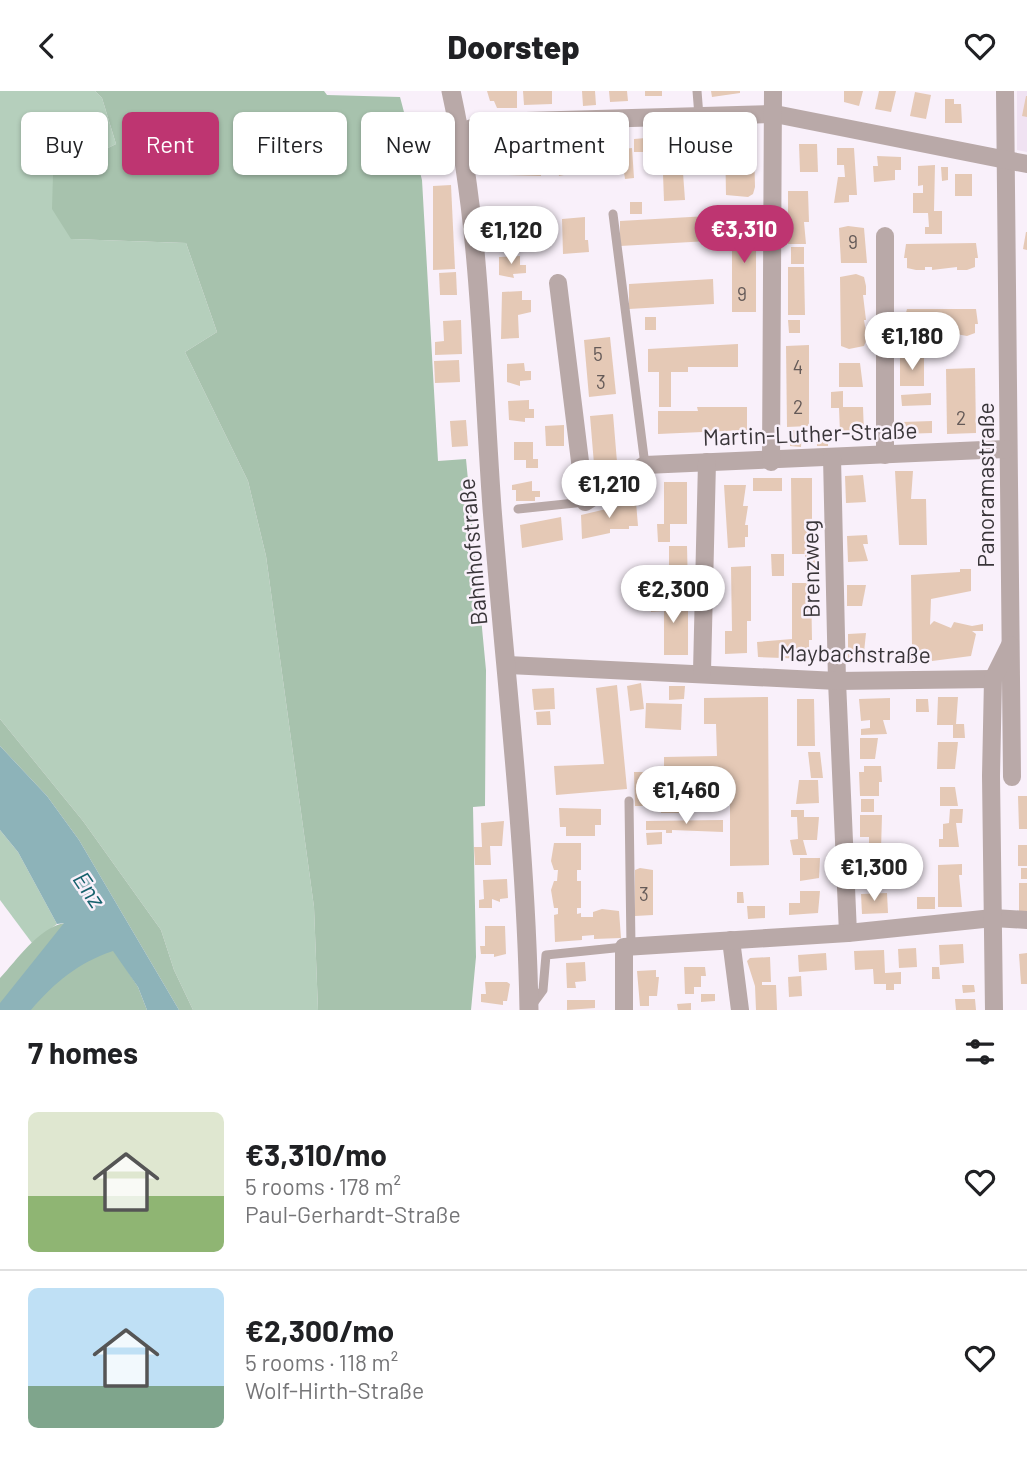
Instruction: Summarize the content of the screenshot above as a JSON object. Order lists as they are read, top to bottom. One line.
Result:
{"streets":{"street":["Martin-Luther-Straße","Panoramastraße","Bahnhofstraße","Brenzweg","Maybachstraße"]},"crossings":[["Martin-Luther-Straße","Panoramastraße"],["Martin-Luther-Straße","Brenzweg"],["Panoramastraße","Maybachstraße"],["Bahnhofstraße","Maybachstraße"],["Brenzweg","Maybachstraße"]],"water":["Enz"],"house_numbers":["9","9","5","4","3","2","2","3"],"page":{"header":"Doorstep","chip":["Buy","Rent","Filters","New","Apartment","House"],"price":["€3,310","€1,120","€1,180","€1,210","€2,300","€1,460","€1,300"],"heading":"7 homes","list":[{"name":"€3,310/mo","note":"5 rooms · 178 m² · Paul-Gerhardt-Straße"},{"name":"€2,300/mo","note":"5 rooms · 118 m² · Wolf-Hirth-Straße"}]}}
